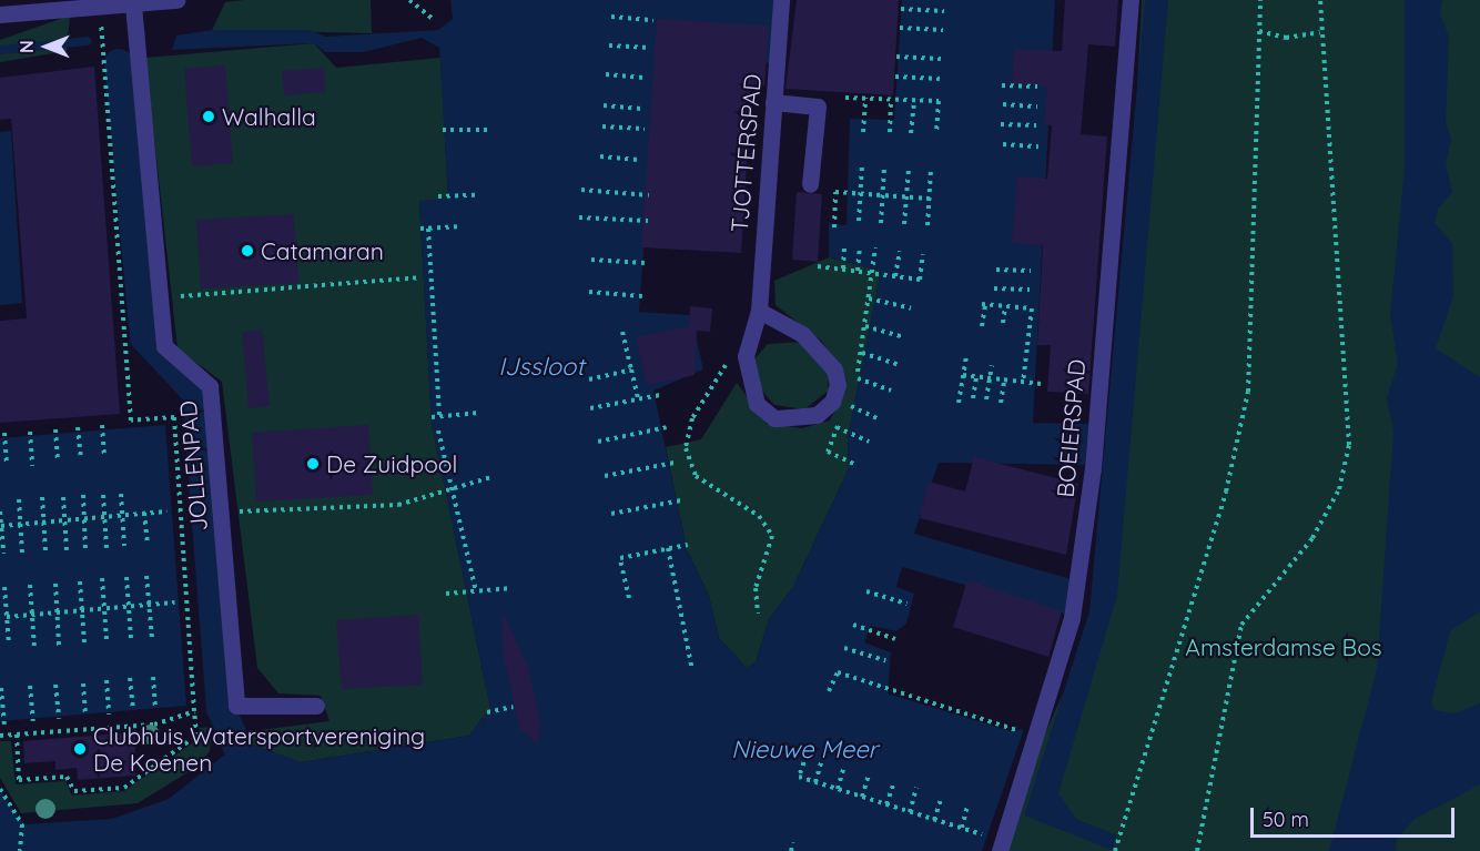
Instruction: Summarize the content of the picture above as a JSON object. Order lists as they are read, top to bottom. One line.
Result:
{"streets":{"lane":["TJOTTERSPAD","BOEIERSPAD","JOLLENPAD"]},"water":["IJssloot","Nieuwe Meer"],"parks":["Amsterdamse Bos"],"places":["Walhalla","Catamaran","De Zuidpool","Clubhuis Watersportvereniging De Koenen"],"scale_bar":"50 m","north":"left"}
